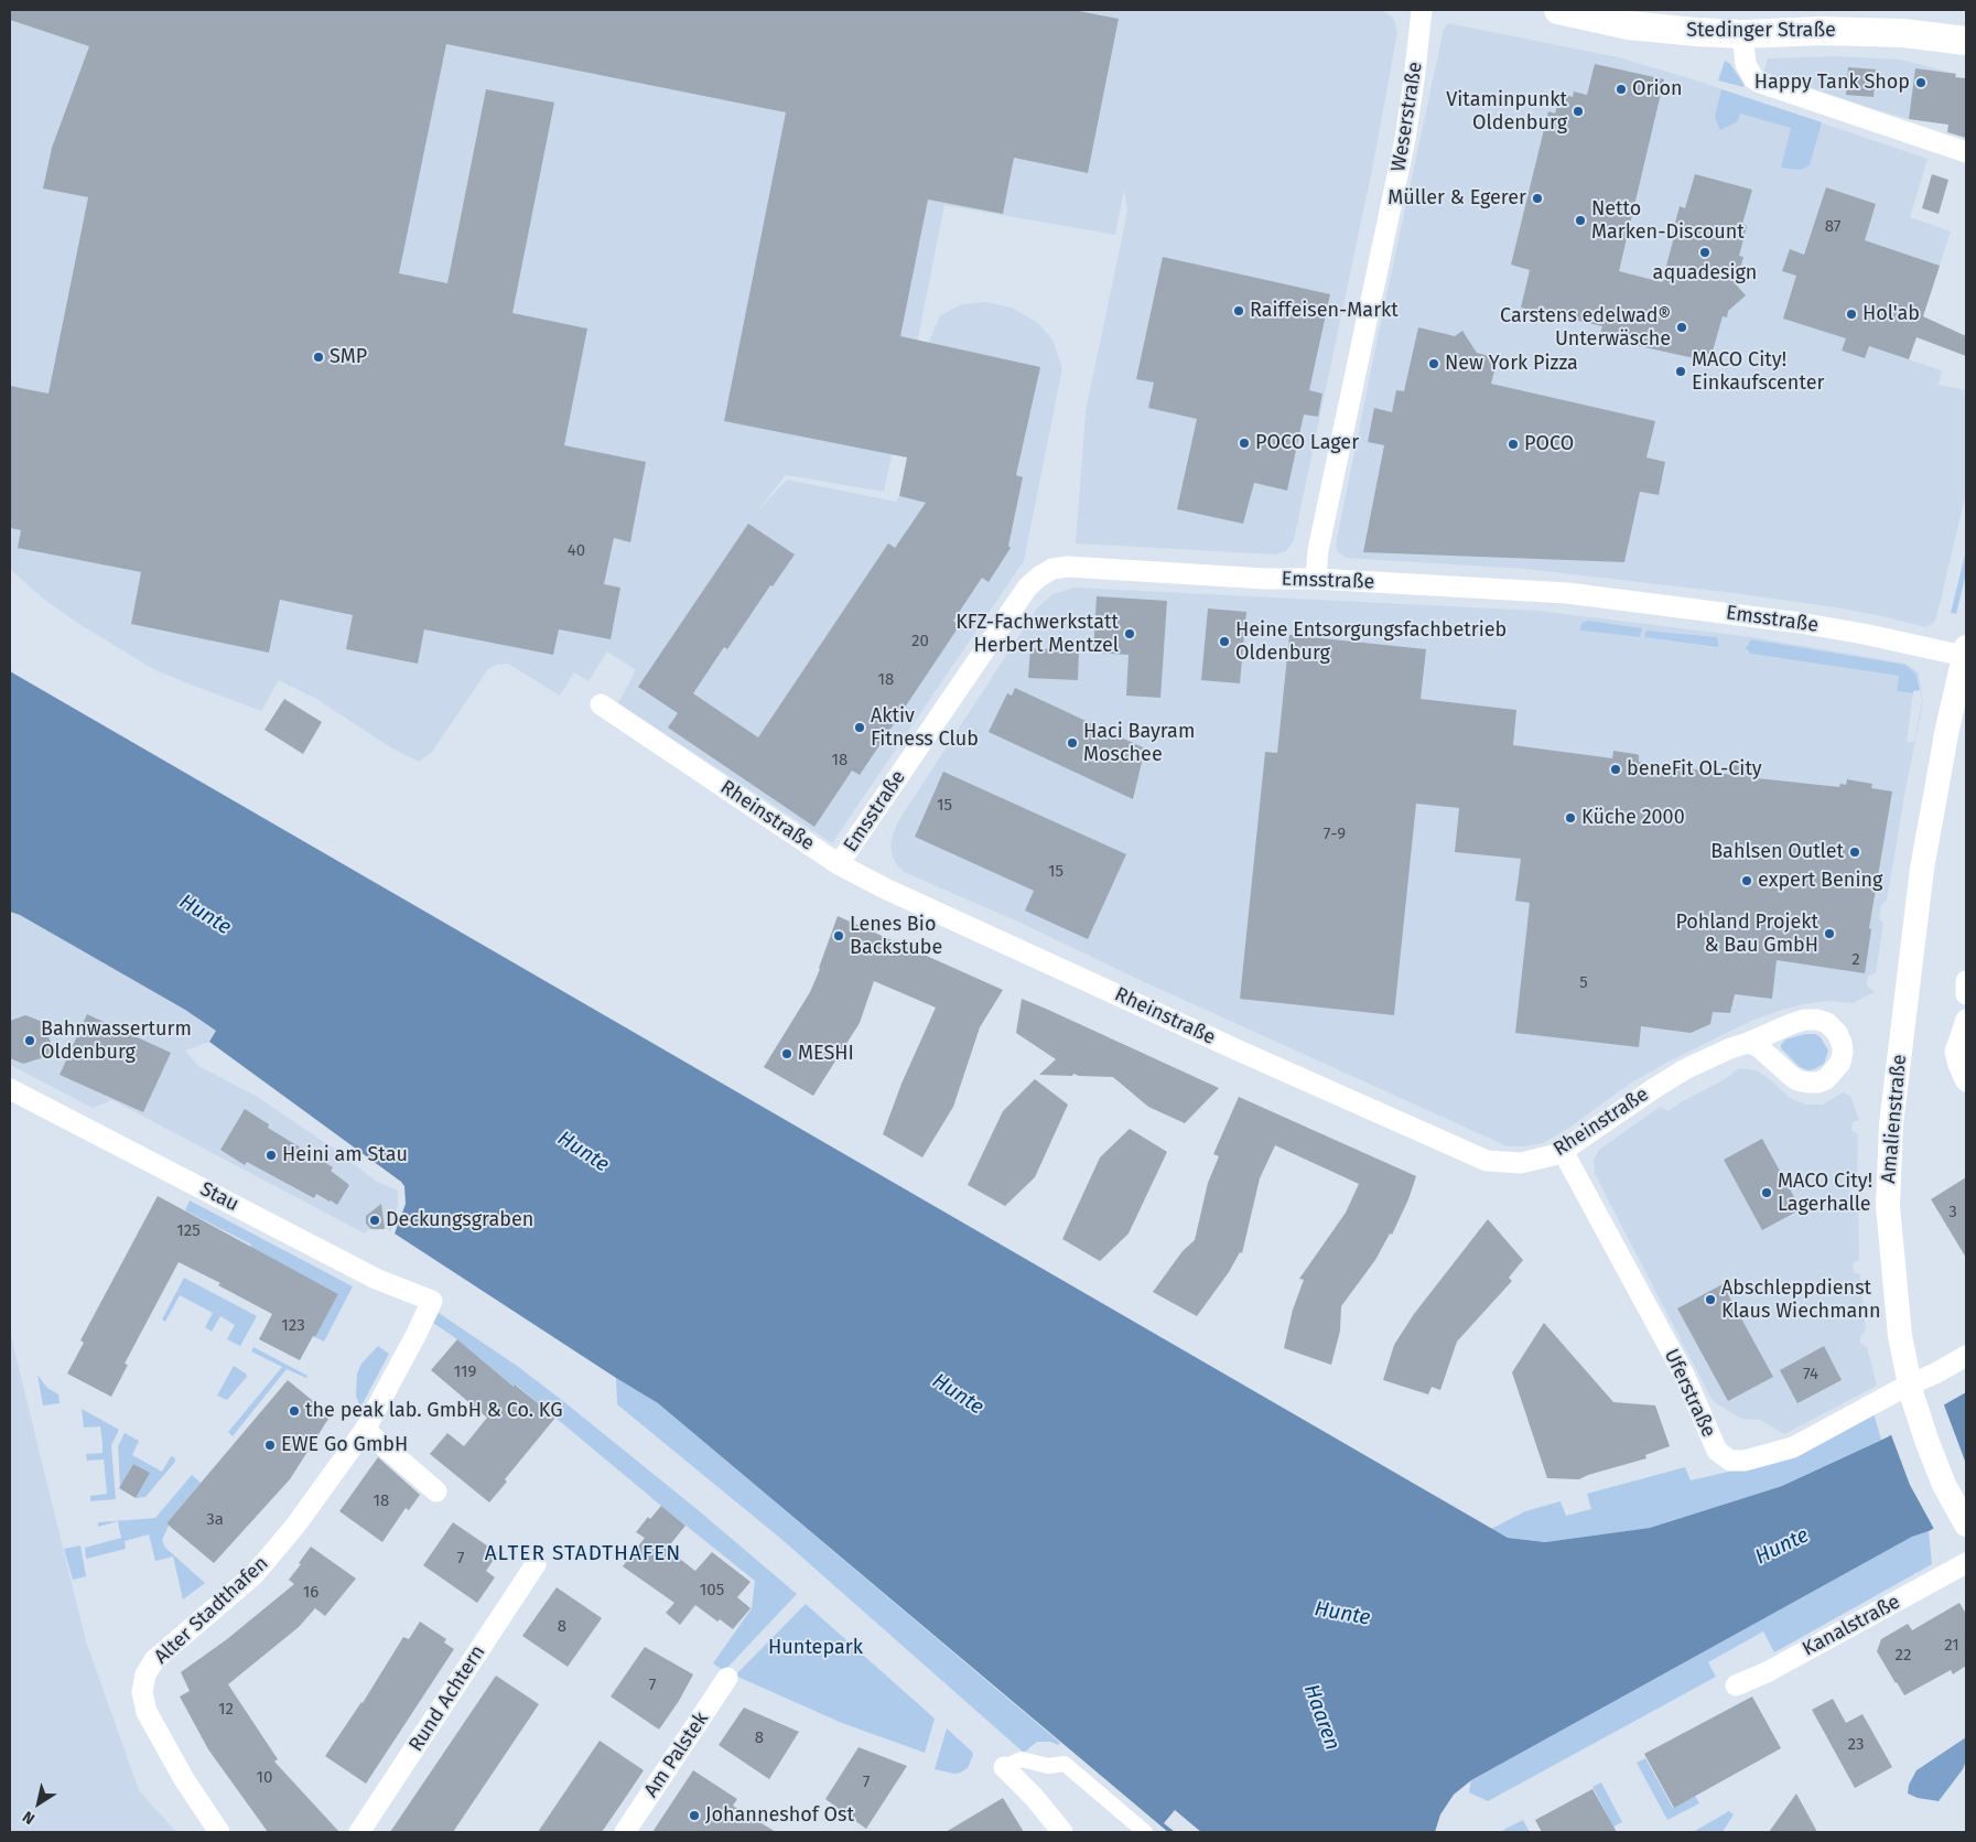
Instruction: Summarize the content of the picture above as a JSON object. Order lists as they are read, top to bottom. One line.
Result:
{"streets":{"main road":["Stedinger Straße"],"street":["Weserstraße","Emsstraße","Rheinstraße","Amalienstraße","Stau","Uferstraße","Alter Stadthafen","Kanalstraße","Rund Achtern","Am Palstek"]},"crossings":[["Weserstraße","Emsstraße"],["Emsstraße","Rheinstraße"],["Emsstraße","Amalienstraße"],["Rheinstraße","Uferstraße"],["Stau","Alter Stadthafen"]],"districts":["ALTER STADTHAFEN"],"water":["Hunte","Haaren"],"parks":["Huntepark"],"places":["Happy Tank Shop","Orion","Vitaminpunkt Oldenburg","Müller & Egerer","Netto Marken-Discount","aquadesign","Raiffeisen-Markt","Hol'ab","Carstens edelwad® Unterwäsche","SMP","New York Pizza","MACO City! Einkaufscenter","POCO Lager","POCO","KFZ-Fachwerkstatt Herbert Mentzel","Heine Entsorgungsfachbetrieb Oldenburg","Aktiv Fitness Club","Haci Bayram Moschee","beneFit OL-City","Küche 2000","Bahlsen Outlet","expert Bening","Pohland Projekt & Bau GmbH","Lenes Bio Backstube","Bahnwasserturm Oldenburg","MESHI","Heini am Stau","MACO City! Lagerhalle","Deckungsgraben","Abschleppdienst Klaus Wiechmann","the peak lab. GmbH & Co. KG","EWE Go GmbH","Johanneshof Ost"],"house_numbers":["87","40","20","18","18","15","7-9","15","2","5","3","125","123","119","74","18","3a","7","105","16","8","21","22","7","12","8","23","10","7"],"north":"bottom left"}
